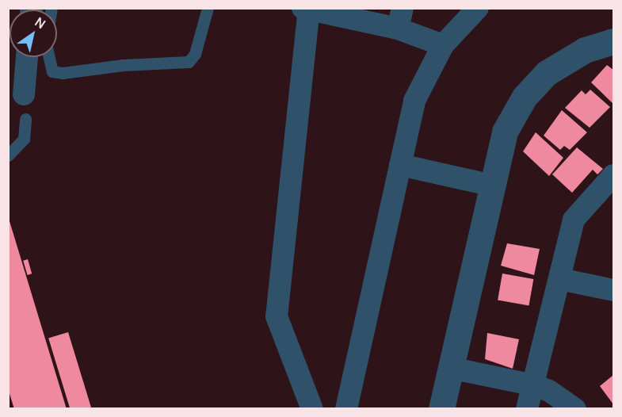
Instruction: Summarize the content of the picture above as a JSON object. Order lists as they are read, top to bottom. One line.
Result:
{"north":"top right"}
